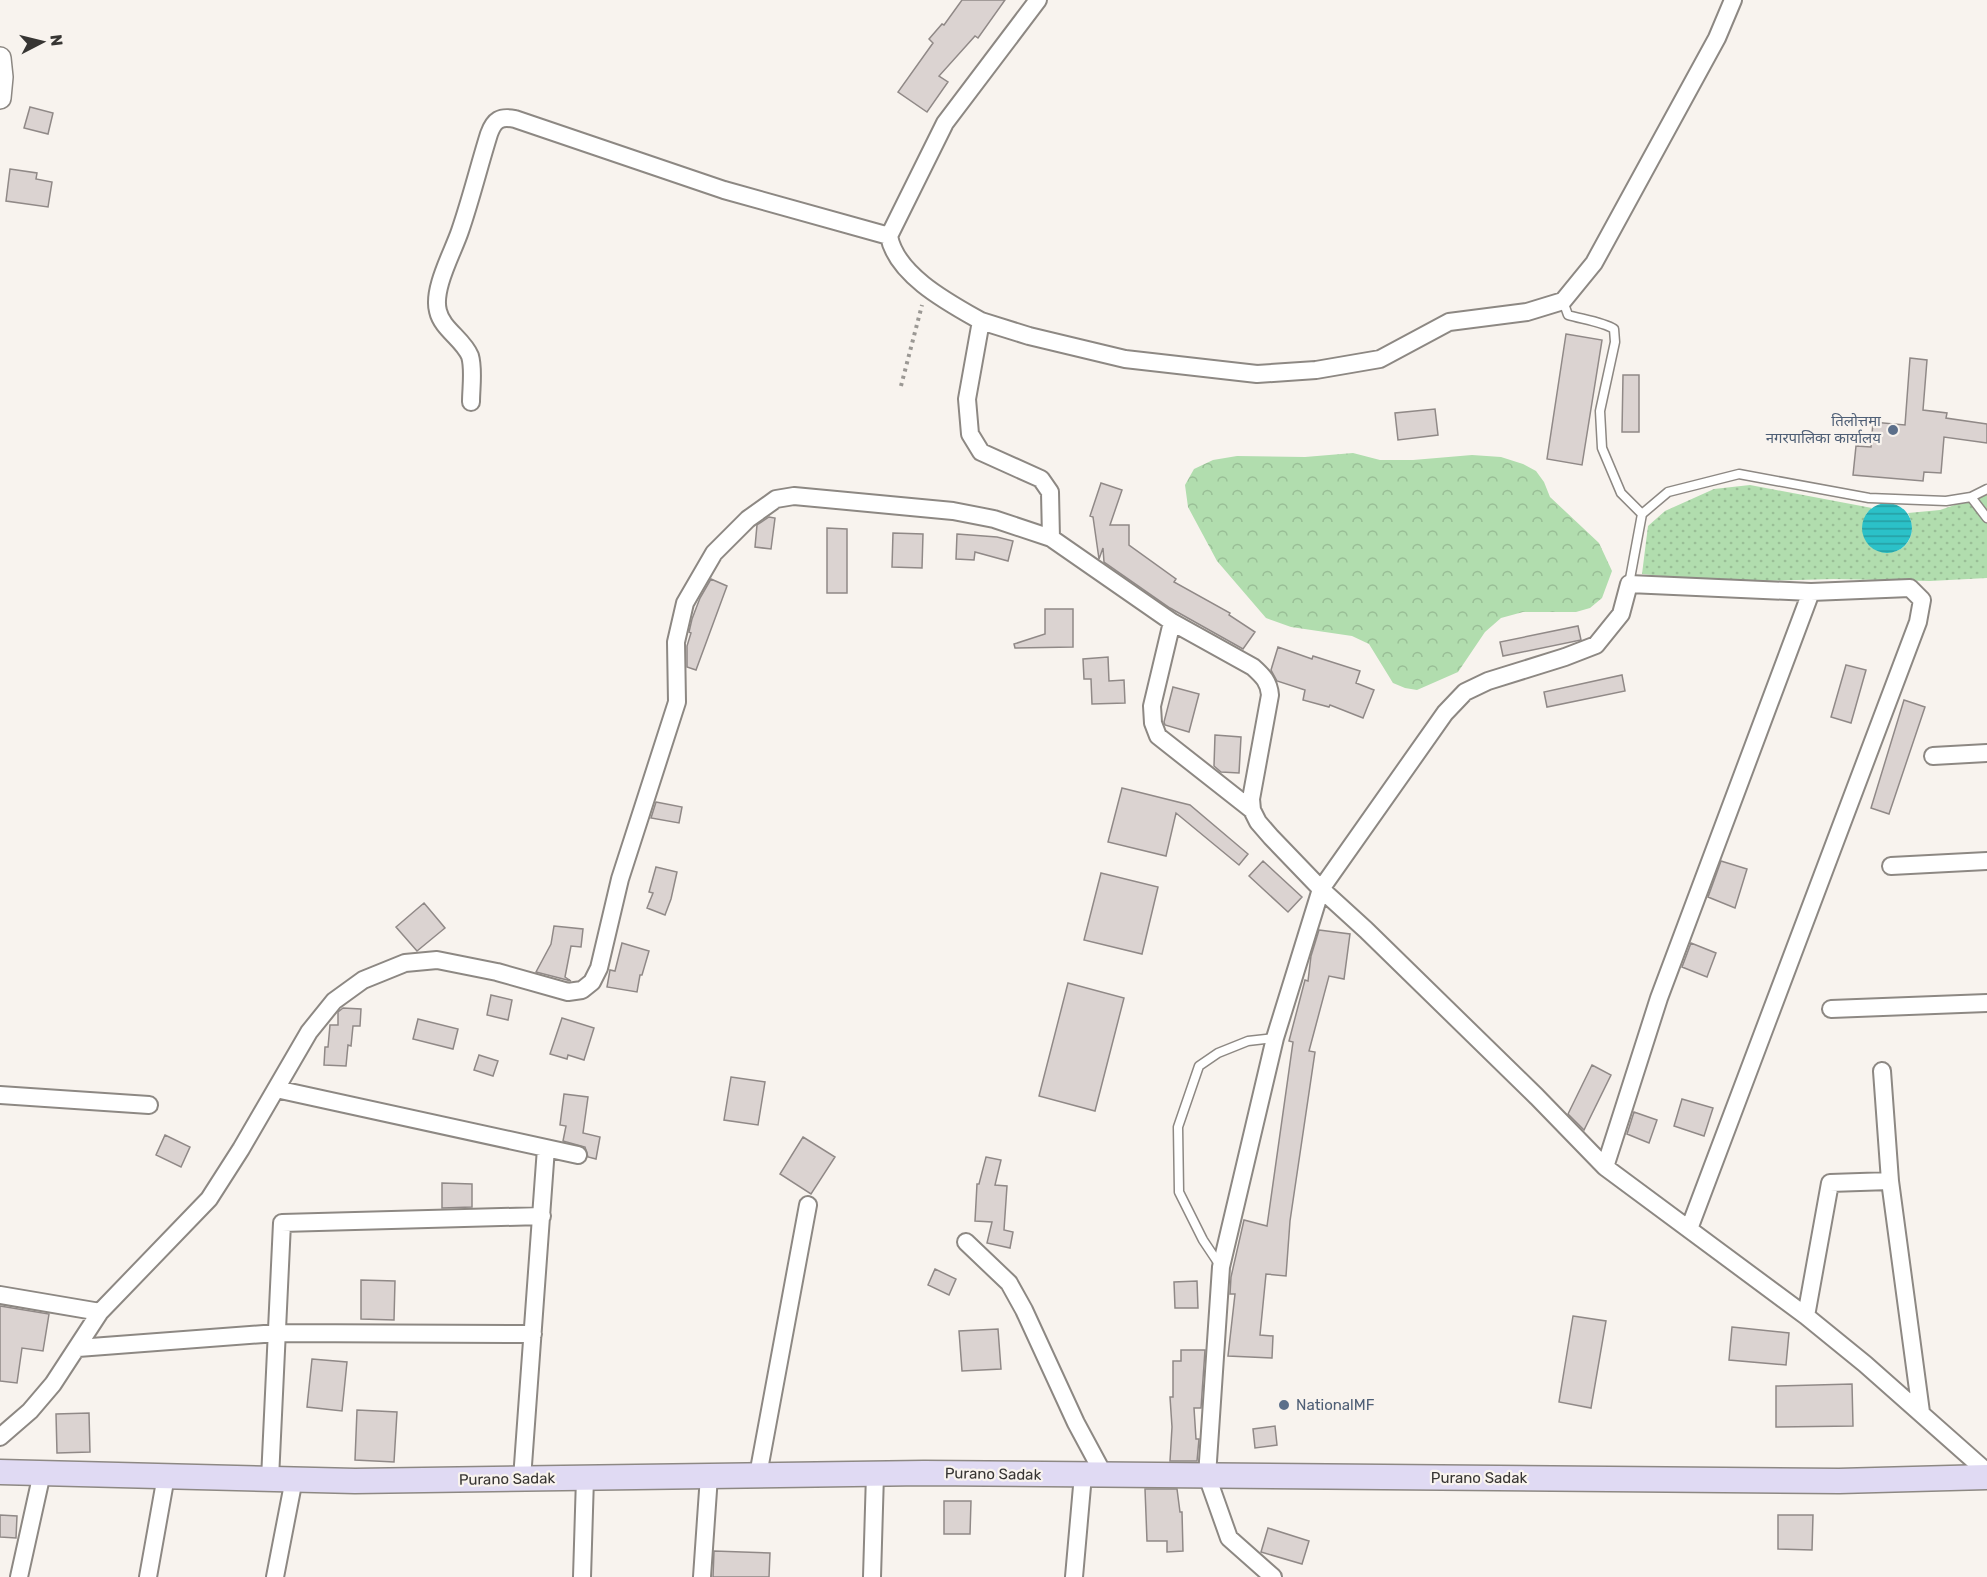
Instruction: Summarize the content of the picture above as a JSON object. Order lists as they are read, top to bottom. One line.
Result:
{"streets":{"main road":["Purano Sadak"]},"places":["तिलोत्तमा नगरपालिका कार्यालय","NationalMF"],"north":"right"}
